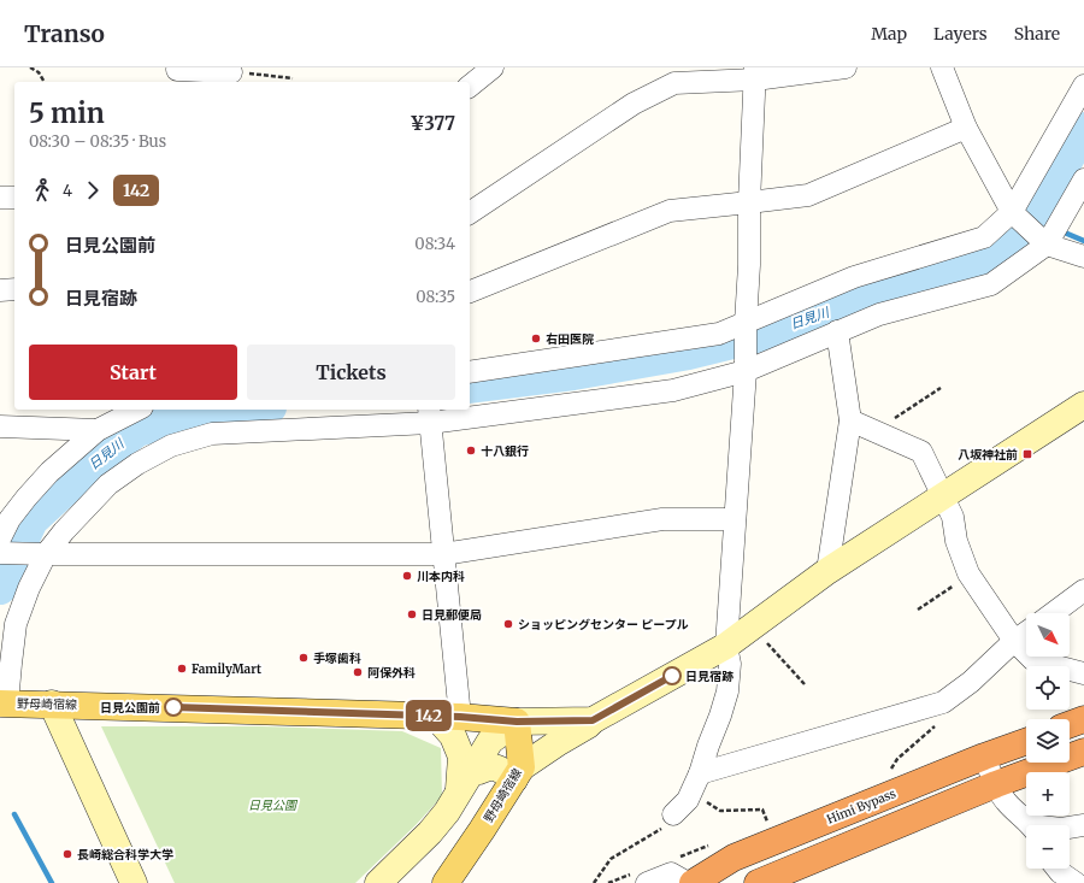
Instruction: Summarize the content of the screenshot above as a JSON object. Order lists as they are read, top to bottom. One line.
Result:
{"streets":{"highway":["Himi Bypass"],"main road":["野母崎宿線"]},"water":["日見川"],"parks":["日見公園"],"places":{"other":["右田医院","十八銀行","川本内科","日見郵便局","ショッピングセンター ピープル","手塚歯科","FamilyMart","阿保外科","日見宿跡","日見公園前","長崎総合科学大学"],"transit":["八坂神社前"]},"lines":["bus line 142"],"north":"bottom right","page":{"header":"Transo","nav":["Map","Layers","Share"],"on_map":"142","heading":["5 min","08:30 – 08:35 · Bus","¥377"],"legs":["4","142"],"list":[{"name":"日見公園前","value":"08:34"},{"name":"日見宿跡","value":"08:35"}],"buttons":["Start","Tickets"],"map_buttons":["+","−"]}}
